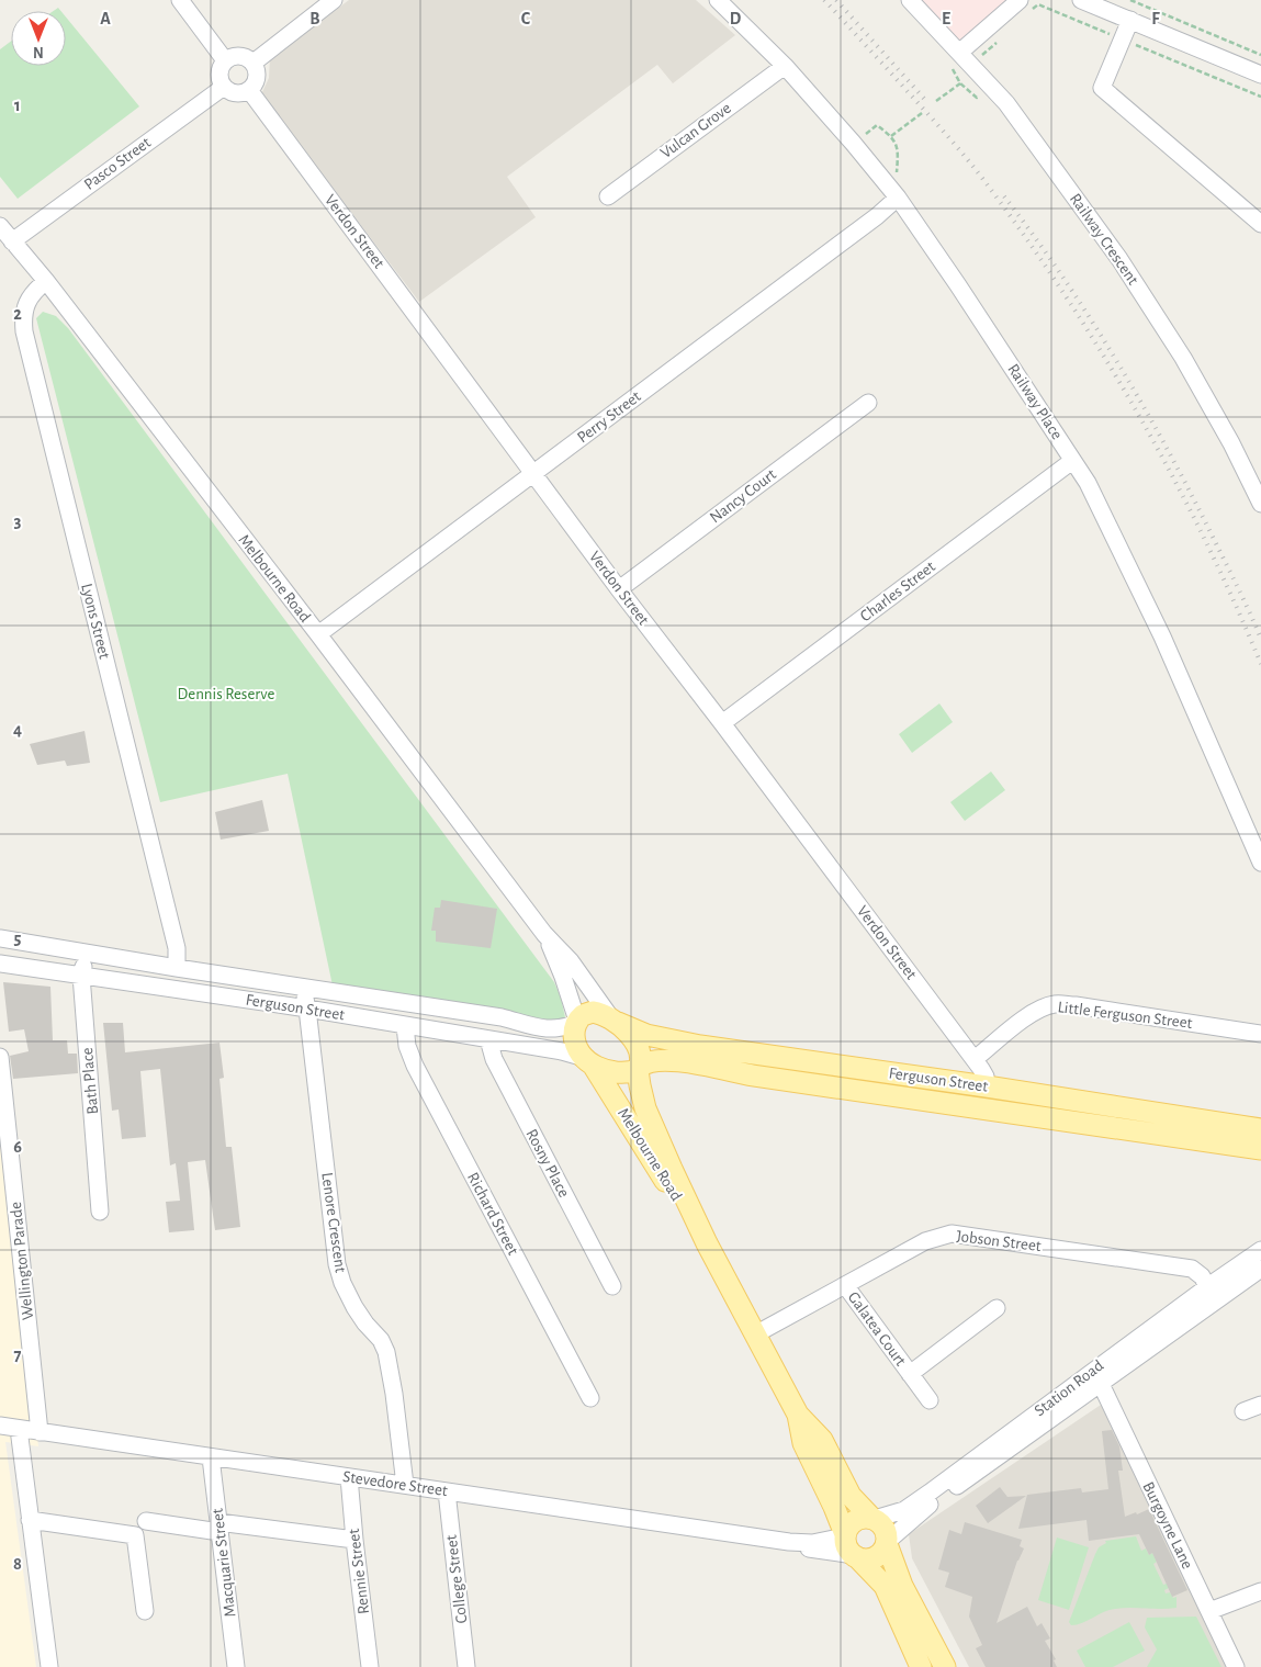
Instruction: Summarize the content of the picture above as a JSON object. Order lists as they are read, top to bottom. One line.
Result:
{"streets":{"main road":["Melbourne Road","Ferguson Street"],"street":["Vulcan Grove","Pasco Street","Verdon Street","Railway Crescent","Railway Place","Perry Street","Nancy Court","Charles Street","Lyons Street","Little Ferguson Street","Bath Place","Rosny Place","Richard Street","Lenore Crescent","Jobson Street","Wellington Parade","Galatea Court","Station Road","Stevedore Street","Burgoyne Lane","Macquarie Street","Rennie Street","College Street"]},"crossings":[["Vulcan Grove","Railway Place"],["Pasco Street","Verdon Street"],["Pasco Street","Melbourne Road"],["Verdon Street","Perry Street"],["Verdon Street","Nancy Court"],["Verdon Street","Charles Street"],["Verdon Street","Ferguson Street"],["Verdon Street","Little Ferguson Street"],["Railway Place","Perry Street"],["Railway Place","Charles Street"],["Perry Street","Melbourne Road"],["Melbourne Road","Lyons Street"],["Melbourne Road","Ferguson Street"],["Melbourne Road","Jobson Street"],["Melbourne Road","Station Road"],["Melbourne Road","Stevedore Street"],["Lyons Street","Ferguson Street"],["Ferguson Street","Bath Place"],["Ferguson Street","Rosny Place"],["Ferguson Street","Richard Street"],["Ferguson Street","Lenore Crescent"],["Lenore Crescent","Stevedore Street"],["Jobson Street","Galatea Court"],["Jobson Street","Station Road"],["Wellington Parade","Stevedore Street"],["Station Road","Stevedore Street"],["Station Road","Burgoyne Lane"],["Stevedore Street","Macquarie Street"],["Stevedore Street","Rennie Street"],["Stevedore Street","College Street"]],"parks":["Dennis Reserve"],"north":"bottom","grid":{"columns":["A","B","C","D","E","F"],"rows":["1","2","3","4","5","6","7","8"]}}
